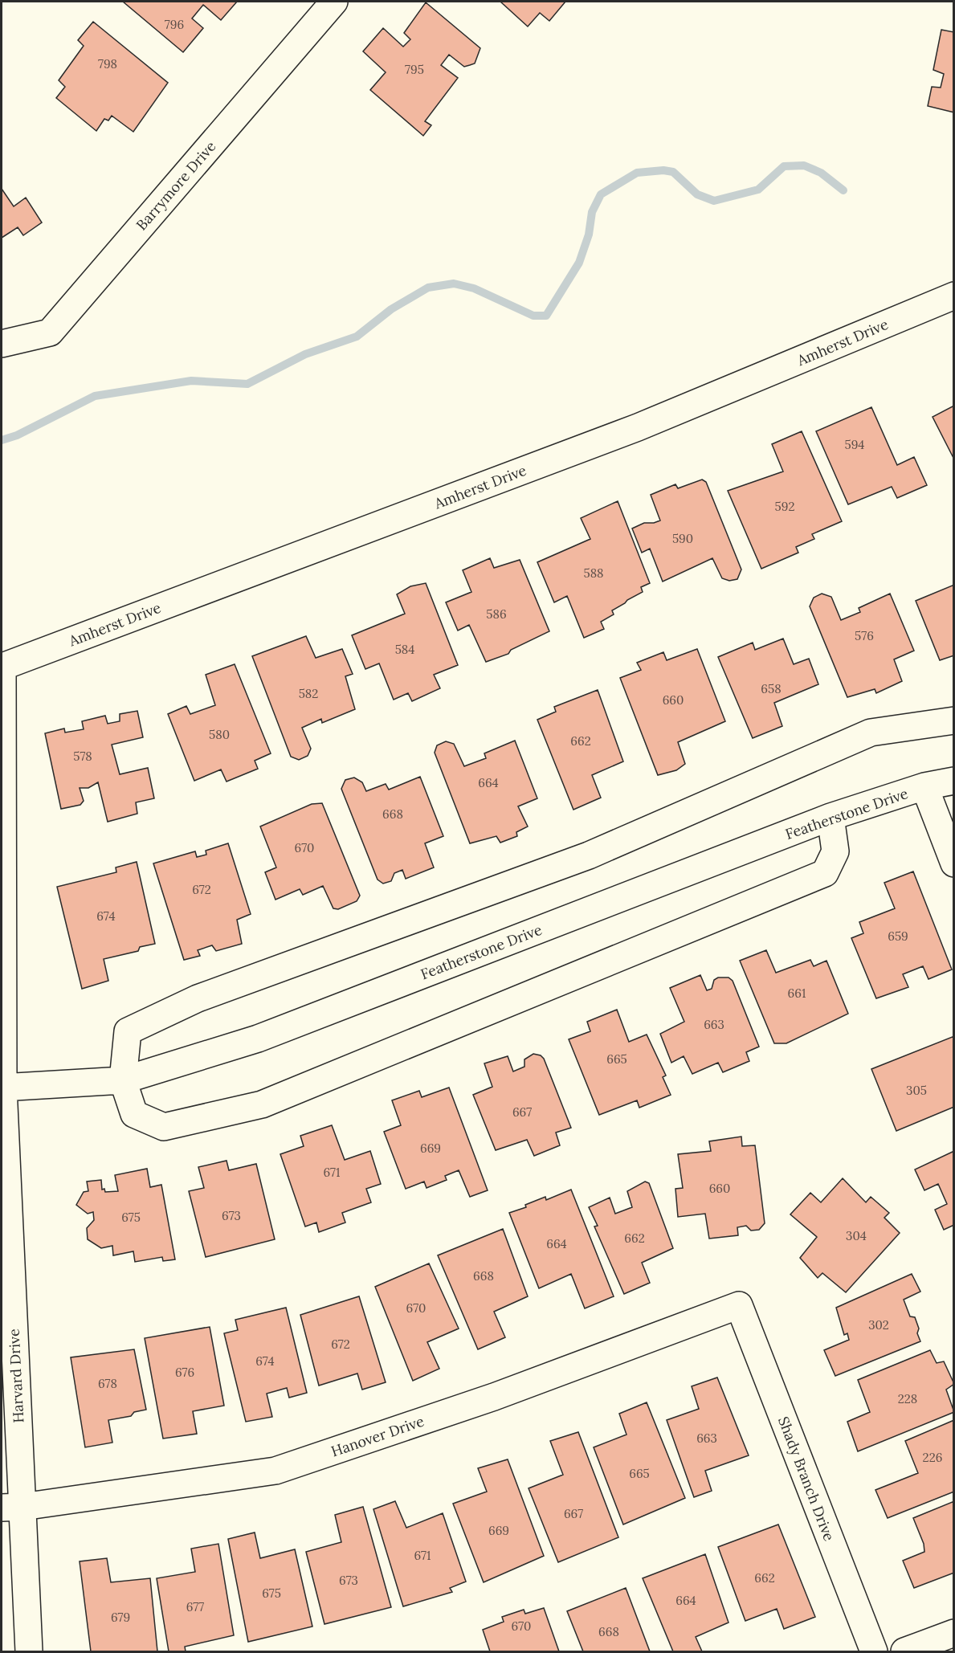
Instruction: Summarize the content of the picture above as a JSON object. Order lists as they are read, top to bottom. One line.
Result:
{"streets":{"street":["Barrymore Drive","Amherst Drive","Featherstone Drive","Harvard Drive","Hanover Drive","Shady Branch Drive"]},"crossings":[["Amherst Drive","Harvard Drive"],["Featherstone Drive","Harvard Drive"],["Harvard Drive","Hanover Drive"],["Hanover Drive","Shady Branch Drive"]],"house_numbers":["796","798","795","594","592","590","588","586","576","584","658","582","660","580","662","578","664","668","670","672","674","659","661","663","665","305","667","669","671","660","673","675","304","662","664","668","670","302","672","674","676","678","228","663","226","665","667","669","671","662","673","675","664","677","679","670","668"]}
